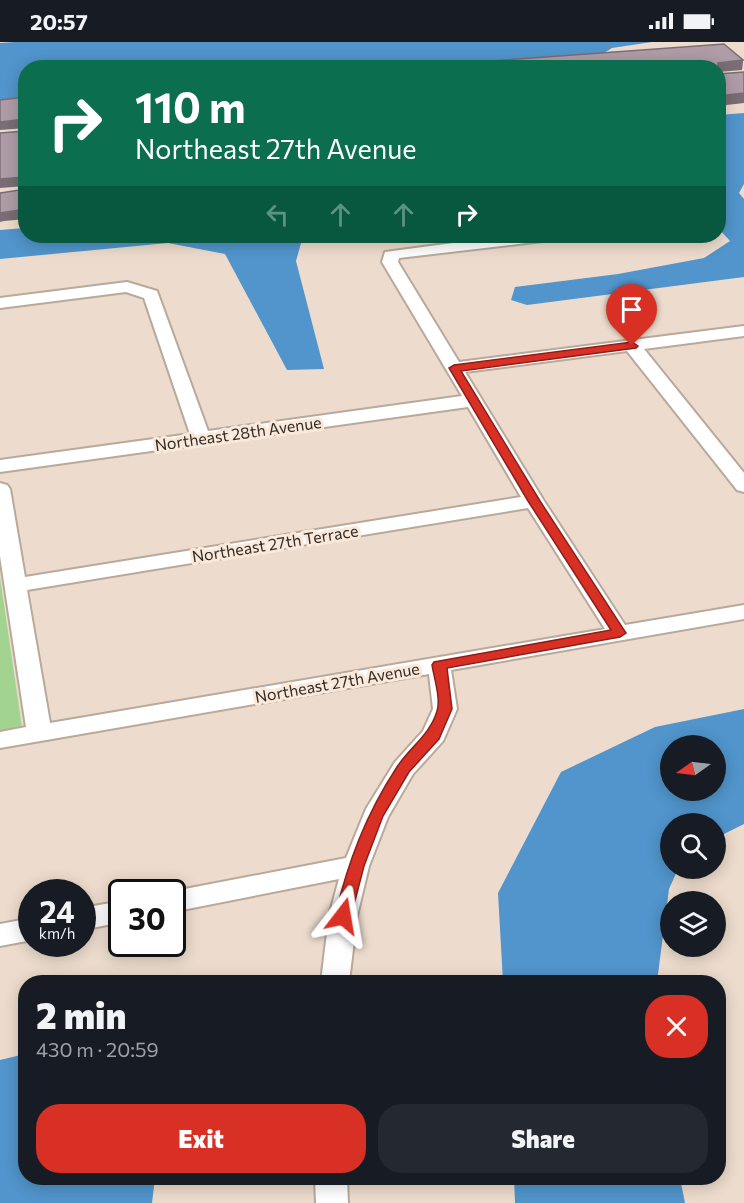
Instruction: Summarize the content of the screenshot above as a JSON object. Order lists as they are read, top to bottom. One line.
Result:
{"streets":{"street":["Northeast 28th Avenue","Northeast 27th Terrace","Northeast 27th Avenue"]},"north":"left","page":{"status":"20:57","turn":["110 m","Northeast 27th Avenue"],"speed":"24 km/h","limit":"30","heading":["2 min","430 m · 20:59"],"buttons":["Exit","Share"]}}
